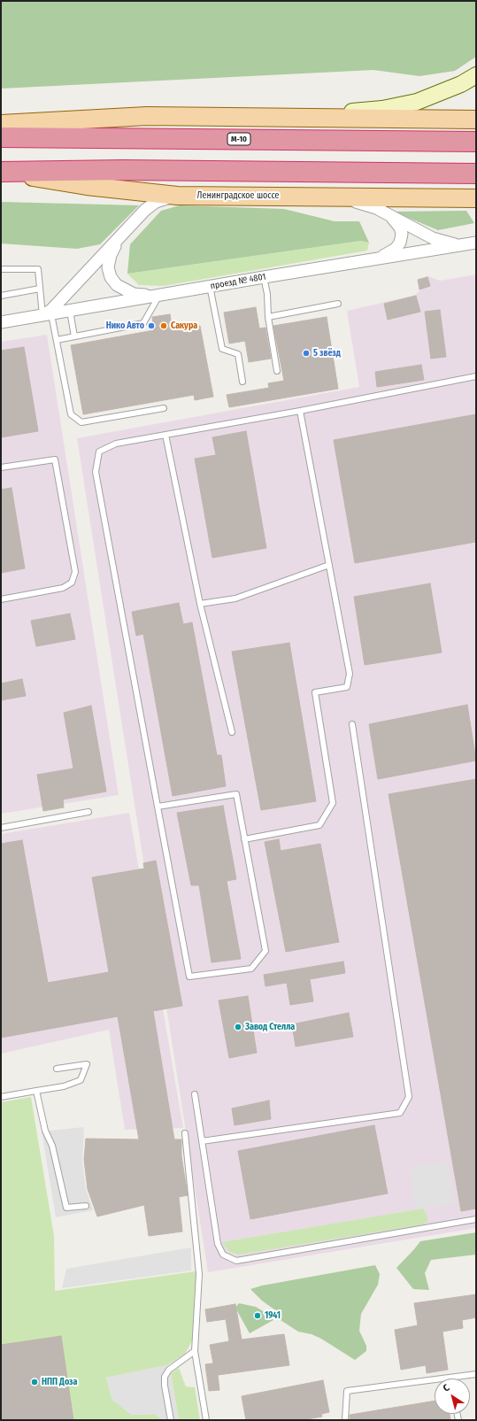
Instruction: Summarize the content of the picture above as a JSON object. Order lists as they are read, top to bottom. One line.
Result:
{"streets":{"highway":["М-10","Ленинградское шоссе"],"street":["проезд № 4801"]},"places":["Нико Авто","Сакура","5 звёзд","Завод Стелла","1941","НПП Доза"],"north":"top left"}
